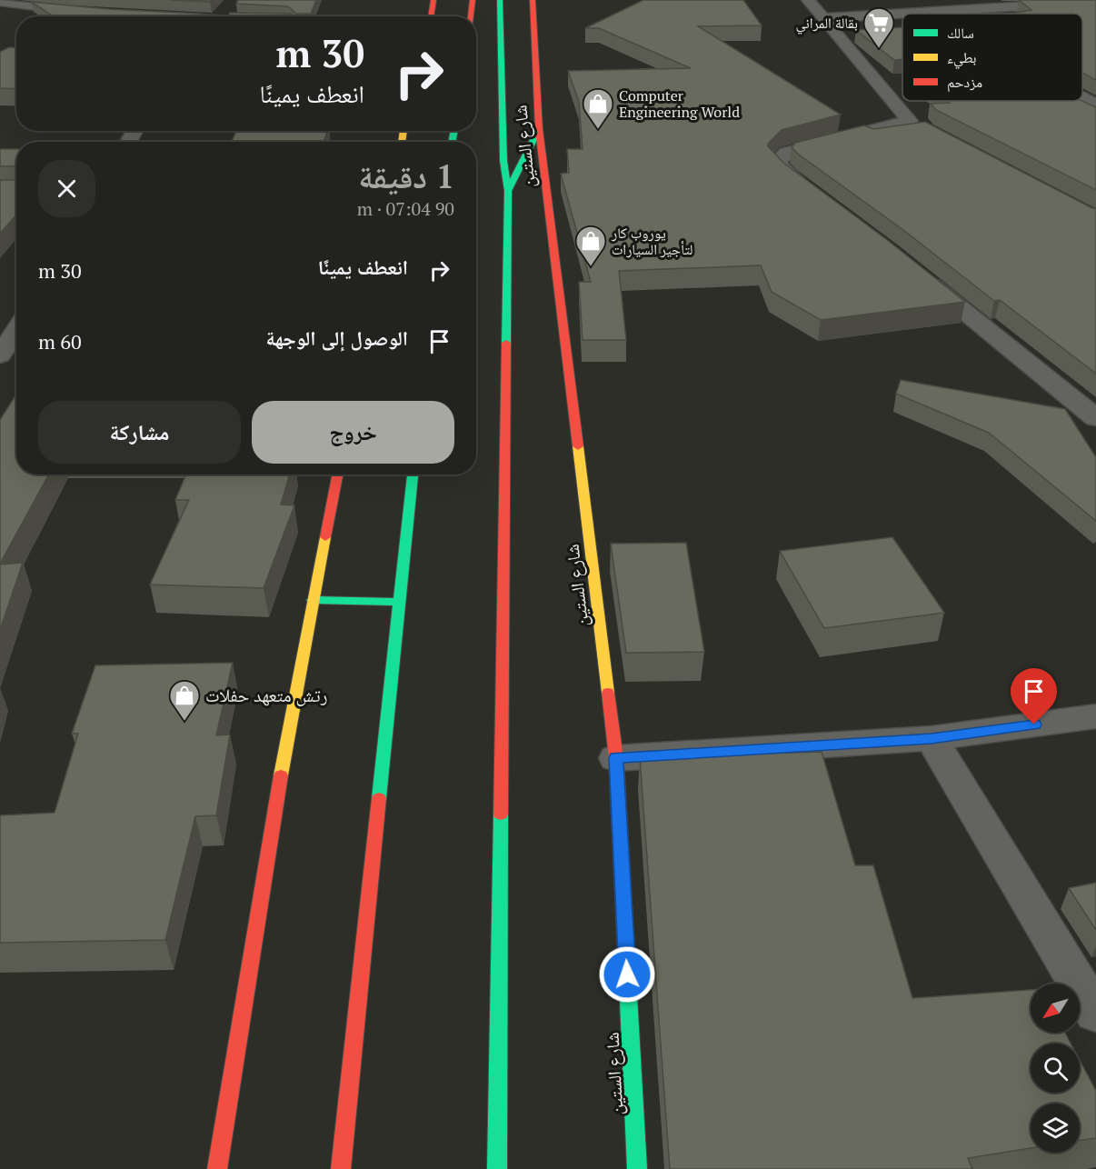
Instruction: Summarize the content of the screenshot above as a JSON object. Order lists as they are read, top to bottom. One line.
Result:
{"streets":{"main road":["شارع الستين"]},"places":{"supermarket":["بقالة المراني"],"shop":["Computer Engineering World","يوروب كار لتأجير السيارات","رتش متعهد حفلات"]},"legend":["سالك","بطيء","مزدحم"],"north":"bottom left","page":{"turn":["30 m","انعطف يمينًا"],"heading":["1 دقيقة","90 m · 07:04"],"list":[{"name":"انعطف يمينًا","value":"30 m"},{"name":"الوصول إلى الوجهة","value":"60 m"}],"buttons":["خروج","مشاركة"]}}
